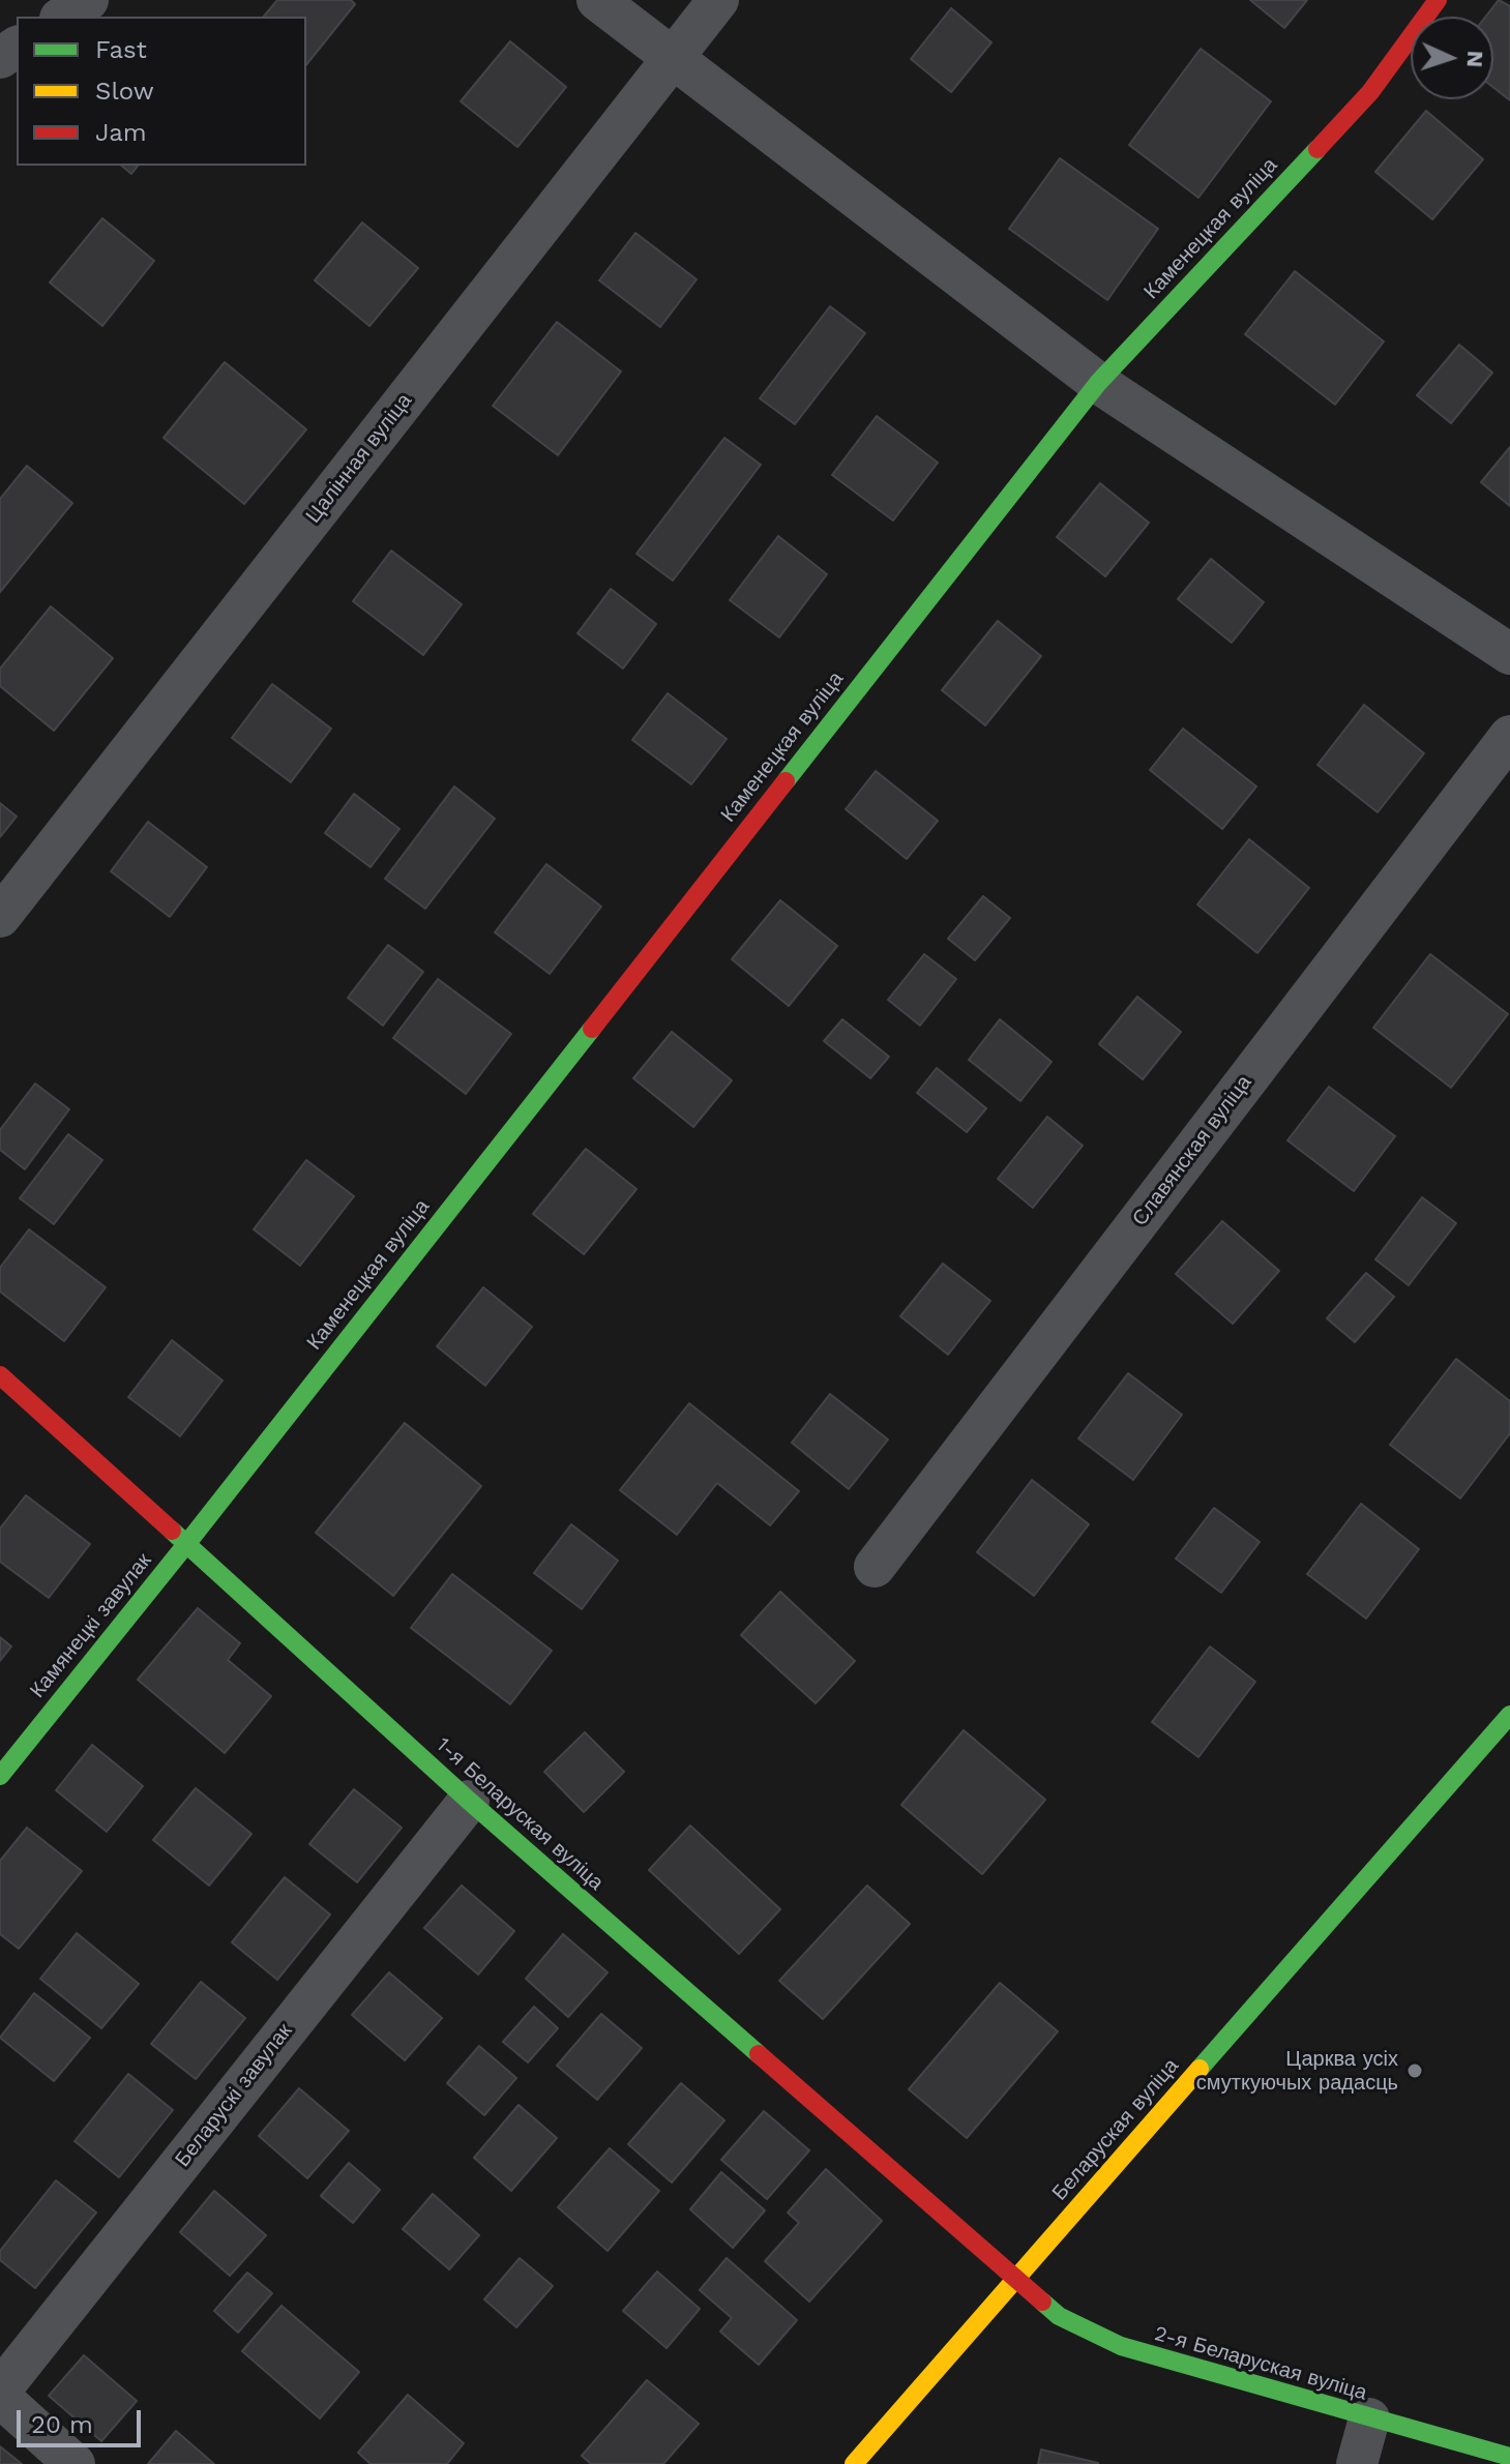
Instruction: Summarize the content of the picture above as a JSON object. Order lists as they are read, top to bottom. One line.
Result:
{"streets":{"street":["Каменецкая вуліца","Цалінная вуліца","Славянская вуліца","Камянецкі завулак","1-я Беларуская вуліца","Беларускі завулак","Беларуская вуліца","2-я Беларуская вуліца"]},"crossings":[["Каменецкая вуліца","Камянецкі завулак"],["Каменецкая вуліца","1-я Беларуская вуліца"],["Камянецкі завулак","1-я Беларуская вуліца"],["1-я Беларуская вуліца","Беларускі завулак"],["1-я Беларуская вуліца","Беларуская вуліца"],["1-я Беларуская вуліца","2-я Беларуская вуліца"],["Беларуская вуліца","2-я Беларуская вуліца"]],"places":["Царква усіх смуткуючых радасць"],"legend":["Fast","Slow","Jam"],"scale_bar":"20 m","north":"right"}
